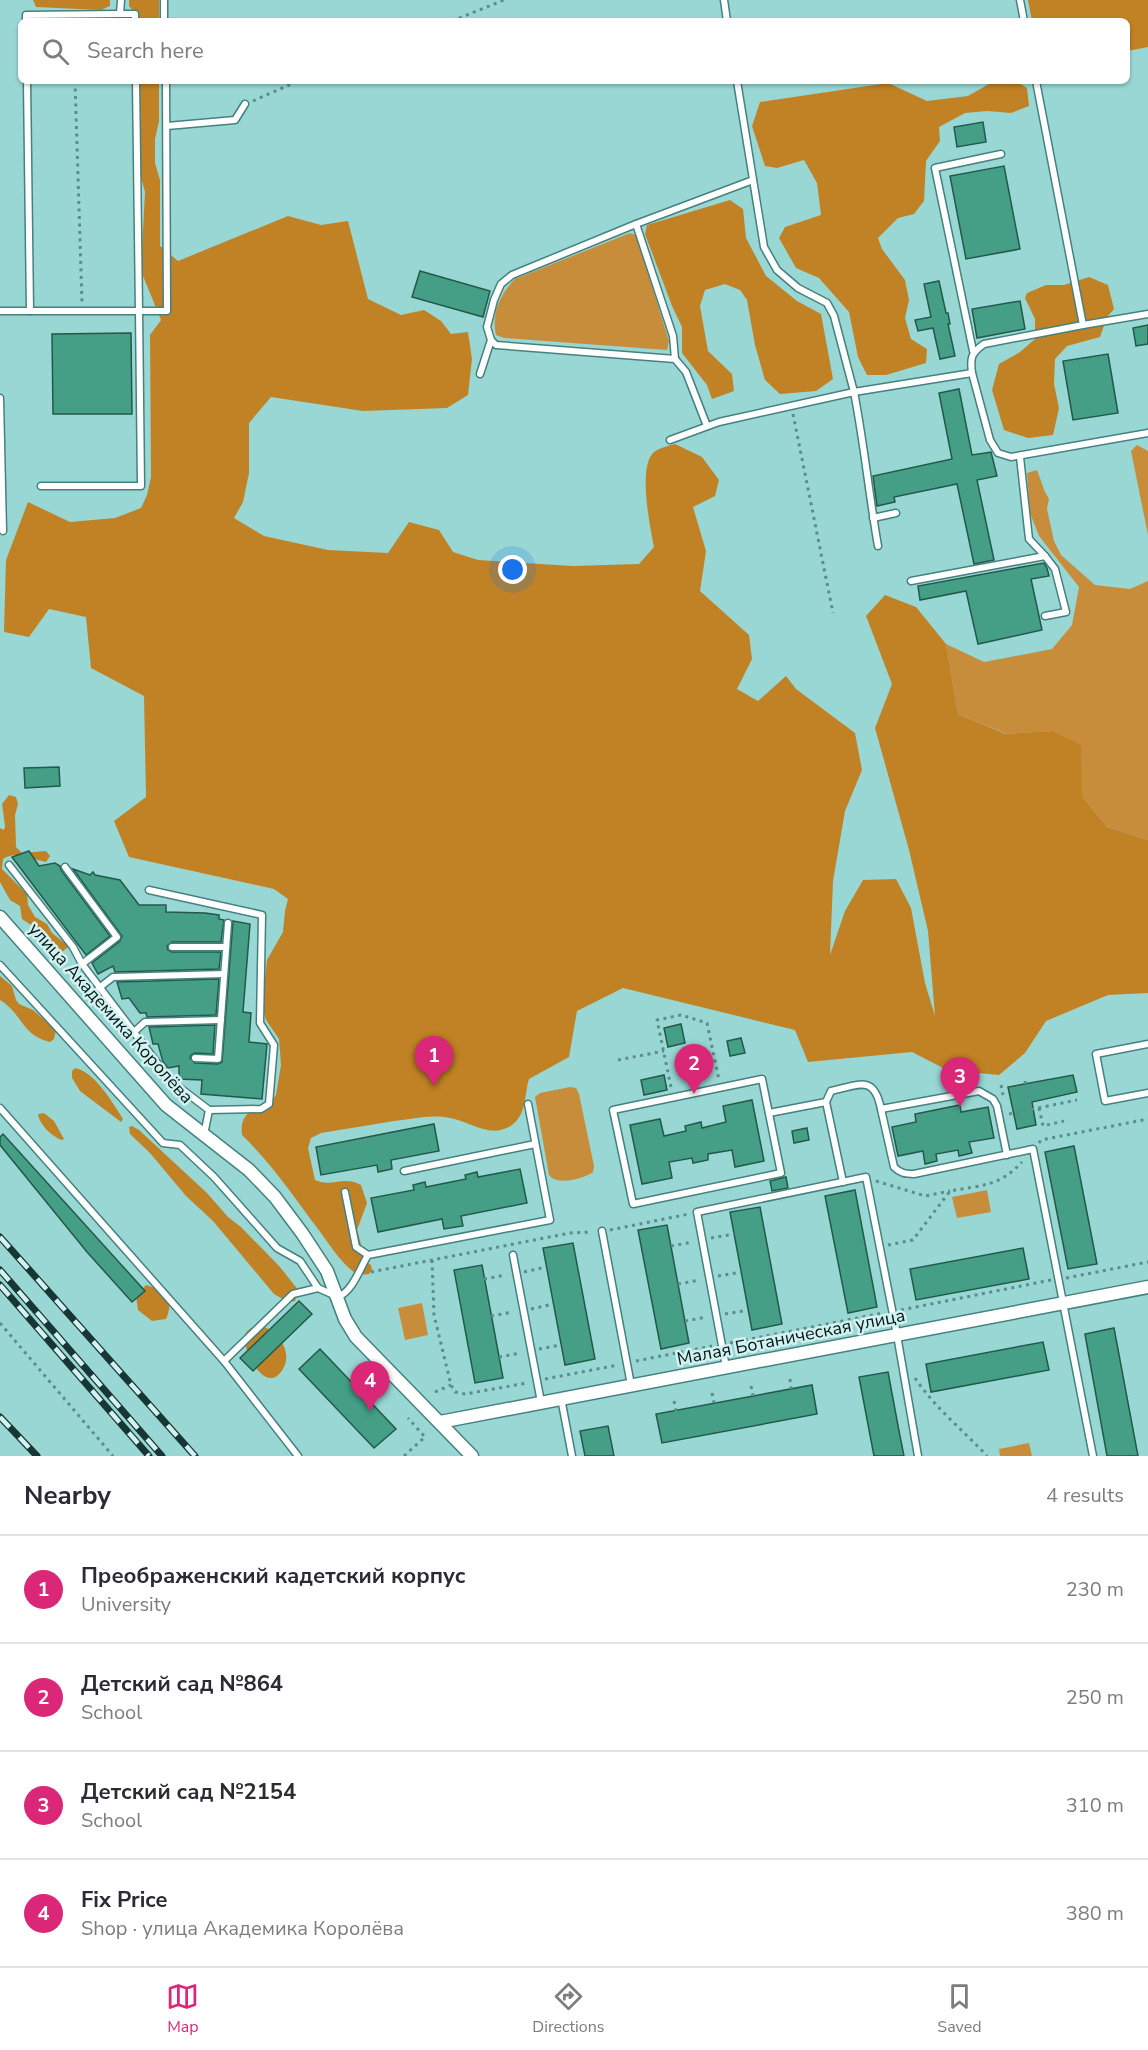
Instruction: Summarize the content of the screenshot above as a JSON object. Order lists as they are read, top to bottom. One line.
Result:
{"streets":{"street":["улица Академика Королёва","Малая Ботаническая улица"]},"crossings":[["улица Академика Королёва","Малая Ботаническая улица"]],"page":{"search":"Search here","pins":["1","2","3","4"],"heading":["Nearby","4 results"],"list":[{"mark":"1","name":"Преображенский кадетский корпус","note":"University","value":"230 m"},{"mark":"2","name":"Детский сад №864","note":"School","value":"250 m"},{"mark":"3","name":"Детский сад №2154","note":"School","value":"310 m"},{"mark":"4","name":"Fix Price","note":"Shop · улица Академика Королёва","value":"380 m"}],"nav":["Map","Directions","Saved"]}}
